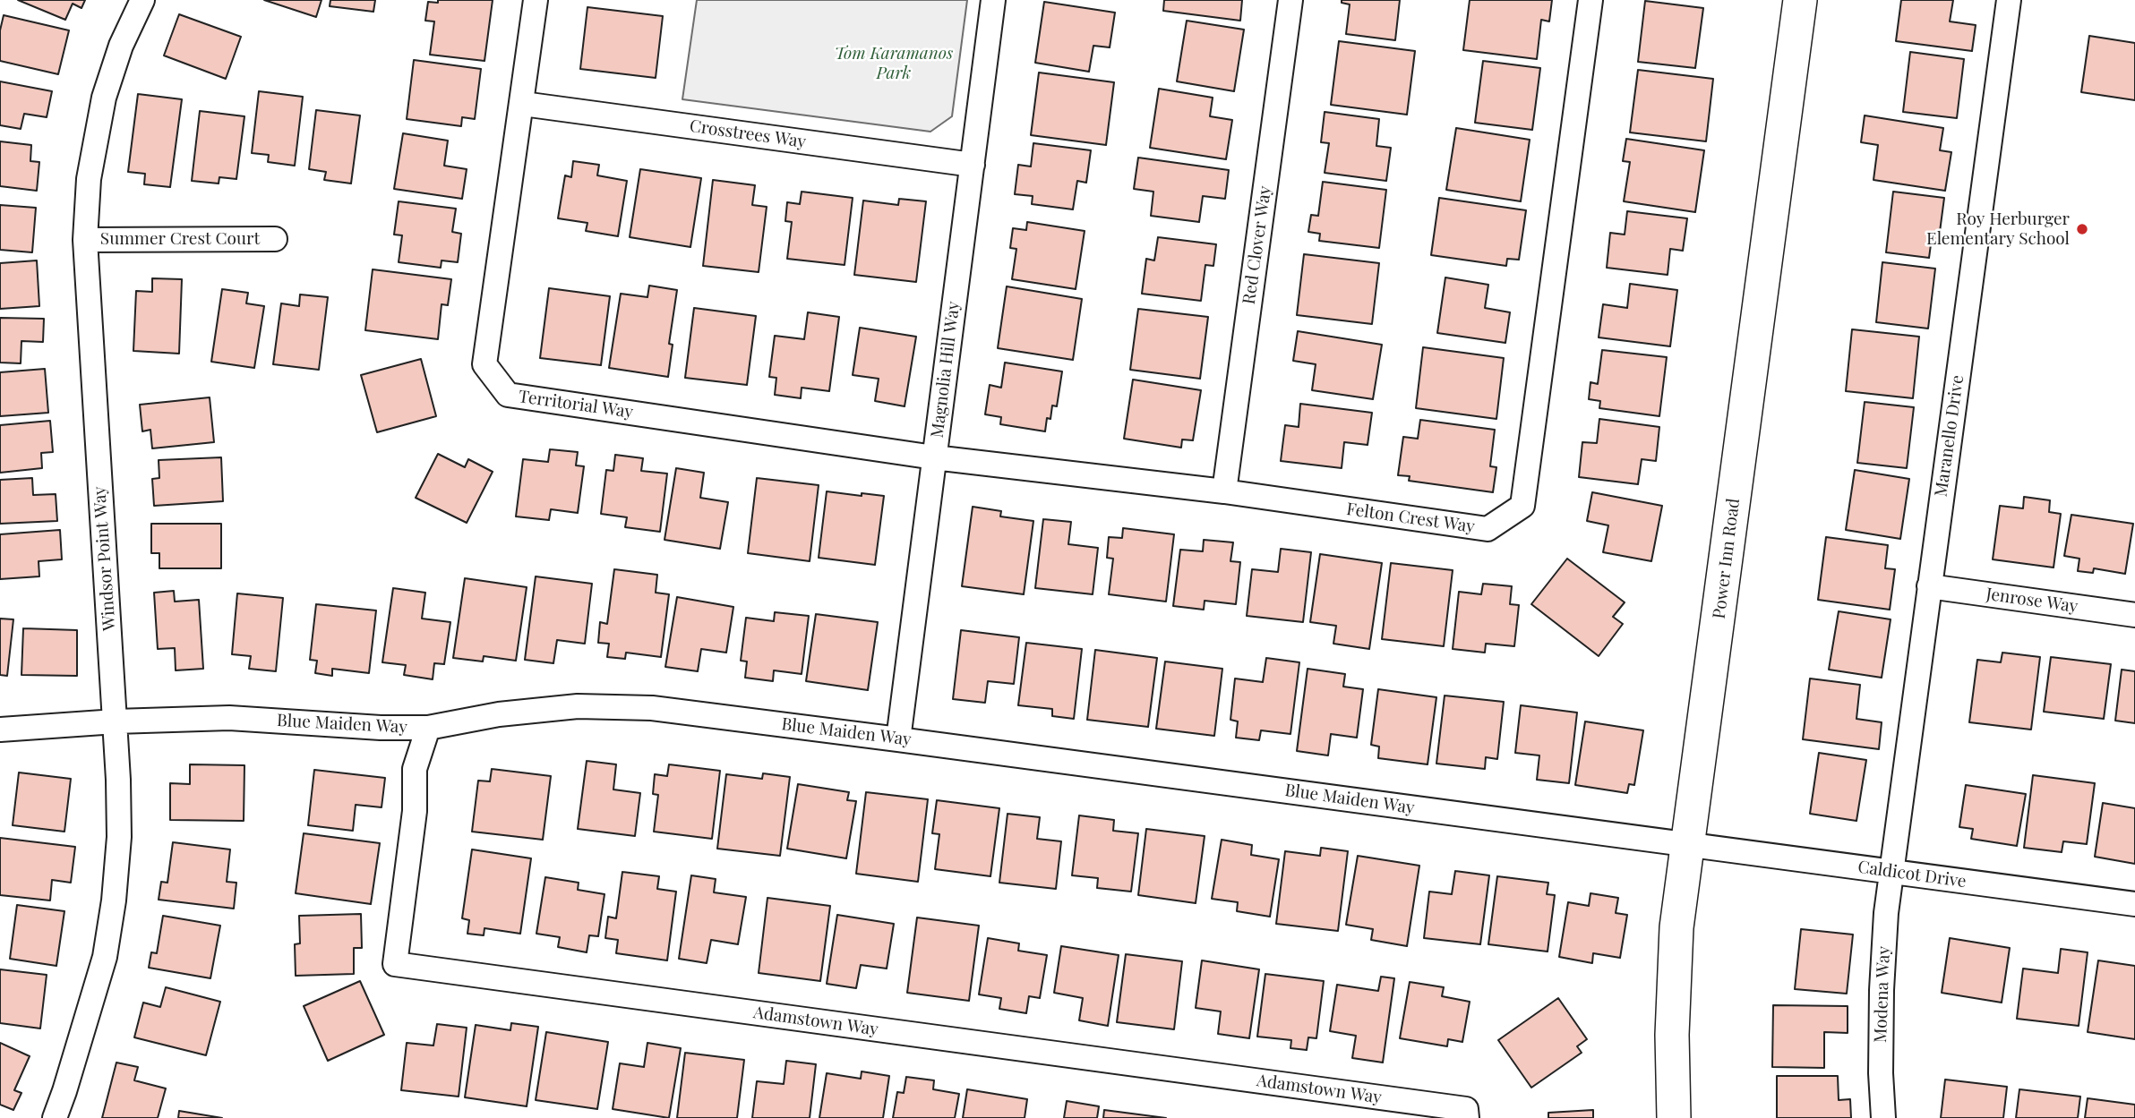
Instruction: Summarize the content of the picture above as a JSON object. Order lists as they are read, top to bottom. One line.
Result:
{"streets":{"main road":["Power Inn Road"],"street":["Crosstrees Way","Summer Crest Court","Red Clover Way","Magnolia Hill Way","Territorial Way","Maranello Drive","Felton Crest Way","Windsor Point Way","Jenrose Way","Blue Maiden Way","Caldicot Drive","Modena Way","Adamstown Way"]},"crossings":[["Crosstrees Way","Magnolia Hill Way"],["Crosstrees Way","Territorial Way"],["Summer Crest Court","Windsor Point Way"],["Red Clover Way","Felton Crest Way"],["Magnolia Hill Way","Territorial Way"],["Magnolia Hill Way","Felton Crest Way"],["Magnolia Hill Way","Blue Maiden Way"],["Territorial Way","Felton Crest Way"],["Maranello Drive","Jenrose Way"],["Maranello Drive","Caldicot Drive"],["Maranello Drive","Modena Way"],["Windsor Point Way","Blue Maiden Way"],["Power Inn Road","Blue Maiden Way"],["Power Inn Road","Caldicot Drive"],["Blue Maiden Way","Caldicot Drive"],["Blue Maiden Way","Adamstown Way"],["Caldicot Drive","Modena Way"]],"parks":["Tom Karamanos Park"],"places":["Roy Herburger Elementary School"]}
